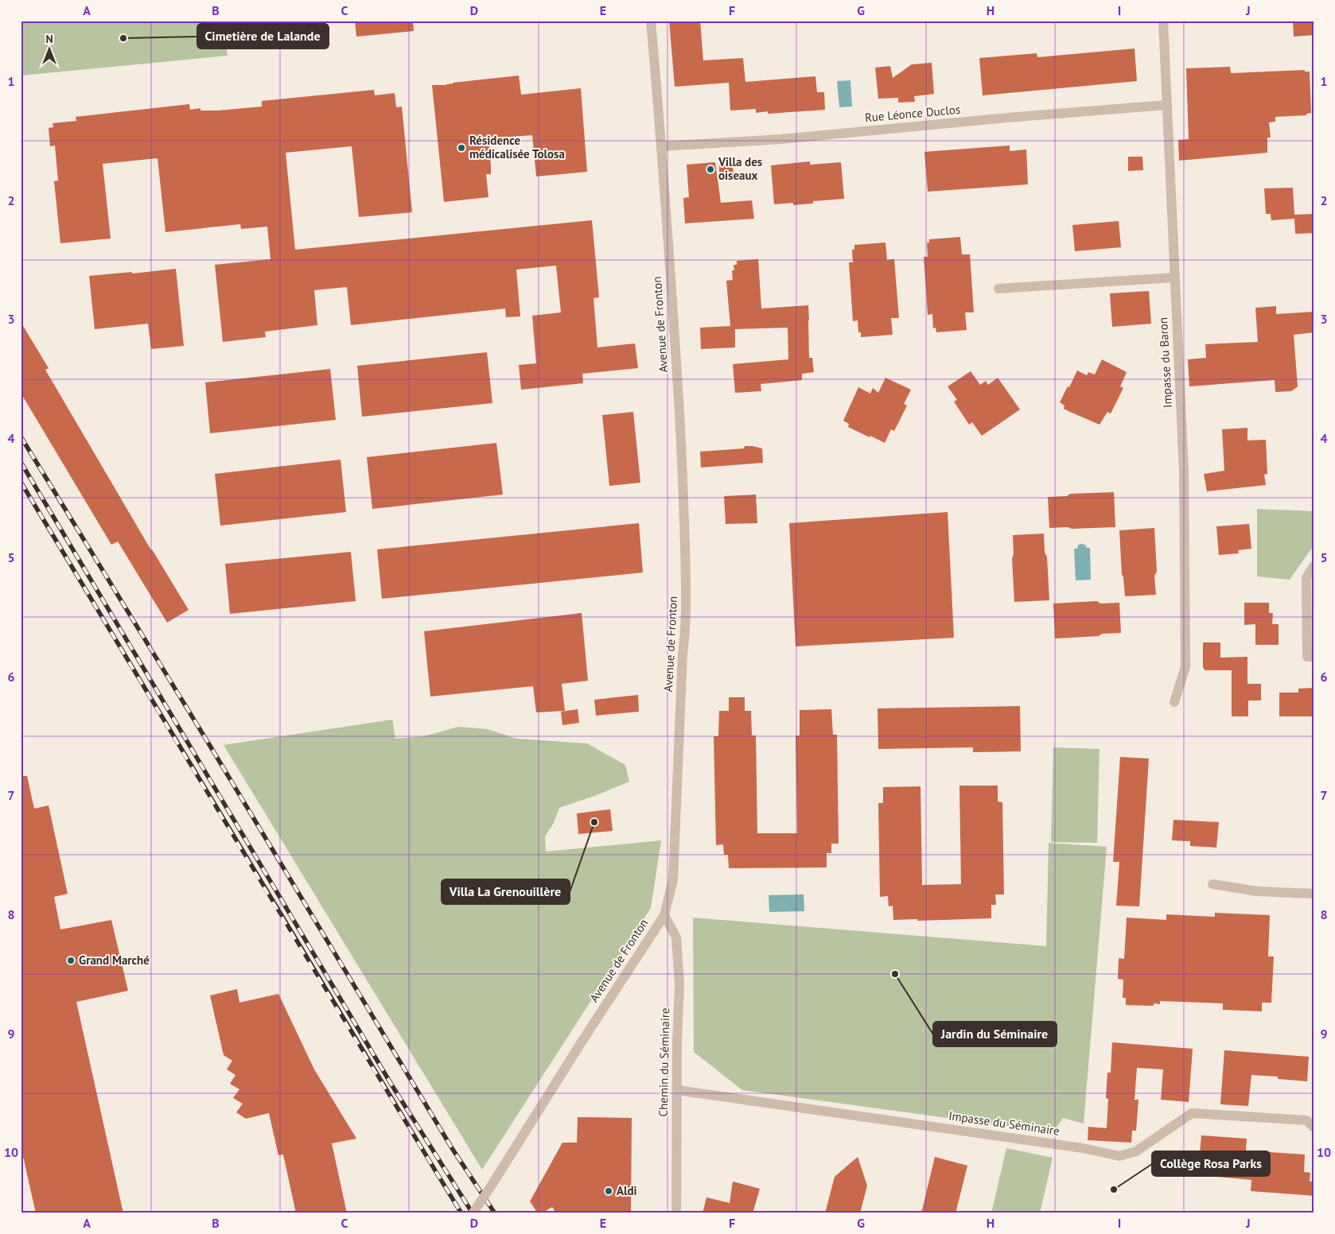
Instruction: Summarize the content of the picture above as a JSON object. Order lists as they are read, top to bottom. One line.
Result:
{"streets":{"street":["Rue Léonce Duclos","Avenue de Fronton","Impasse du Baron","Chemin du Séminaire","Impasse du Séminaire"]},"crossings":[["Rue Léonce Duclos","Avenue de Fronton"],["Rue Léonce Duclos","Impasse du Baron"],["Avenue de Fronton","Chemin du Séminaire"],["Chemin du Séminaire","Impasse du Séminaire"]],"places":["Cimetière de Lalande","Résidence médicalisée Tolosa","Villa des oiseaux","Villa La Grenouillère","Grand Marché","Jardin du Séminaire","Collège Rosa Parks","Aldi"],"north":"top","grid":{"columns":["A","B","C","D","E","F","G","H","I","J"],"rows":["1","2","3","4","5","6","7","8","9","10"]}}
